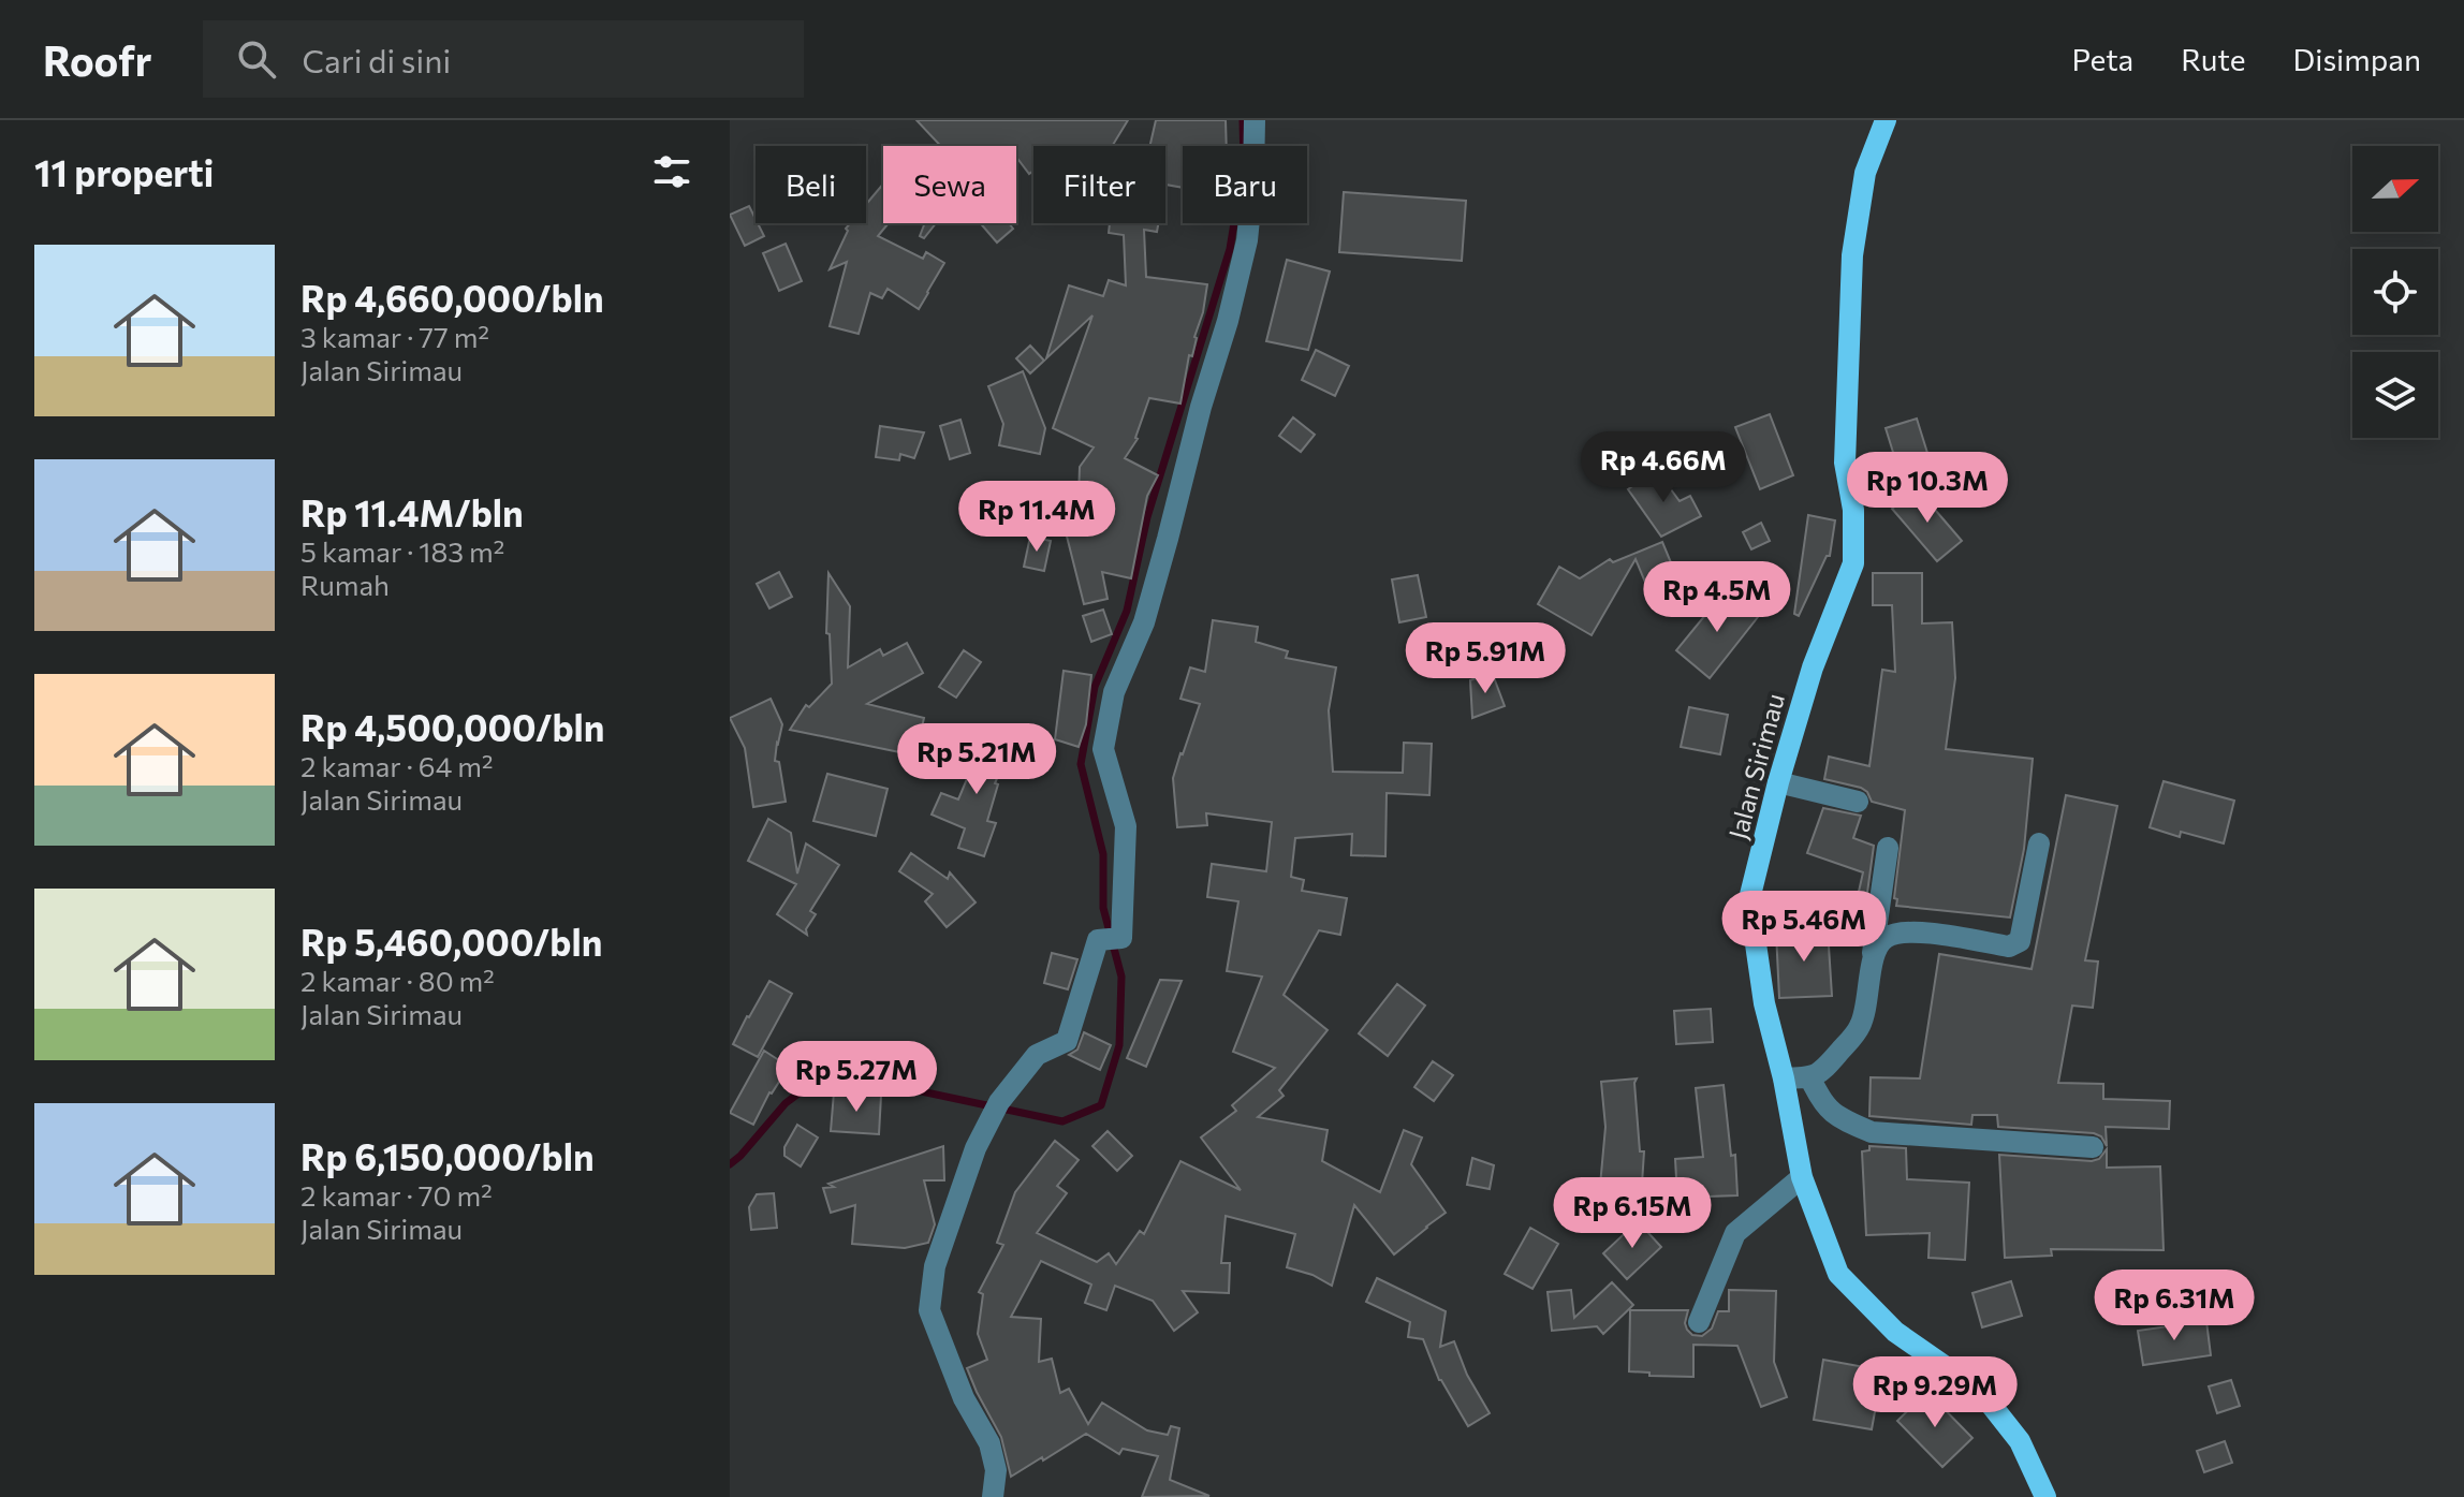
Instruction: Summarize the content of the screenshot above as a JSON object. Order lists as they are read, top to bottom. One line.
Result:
{"streets":{"main road":["Jalan Sirimau"]},"north":"right","page":{"header":"Roofr","search":"Cari di sini","nav":["Peta","Rute","Disimpan"],"heading":"11 properti","chip":["Beli","Sewa","Filter","Baru"],"list":[{"name":"Rp 4,660,000/bln","note":"3 kamar · 77 m² · Jalan Sirimau"},{"name":"Rp 11.4M/bln","note":"5 kamar · 183 m² · Rumah"},{"name":"Rp 4,500,000/bln","note":"2 kamar · 64 m² · Jalan Sirimau"},{"name":"Rp 5,460,000/bln","note":"2 kamar · 80 m² · Jalan Sirimau"},{"name":"Rp 6,150,000/bln","note":"2 kamar · 70 m² · Jalan Sirimau"}],"price":["Rp 4.66M","Rp 10.3M","Rp 11.4M","Rp 4.5M","Rp 5.91M","Rp 5.21M","Rp 5.46M","Rp 5.27M","Rp 6.15M","Rp 6.31M","Rp 9.29M"]}}
